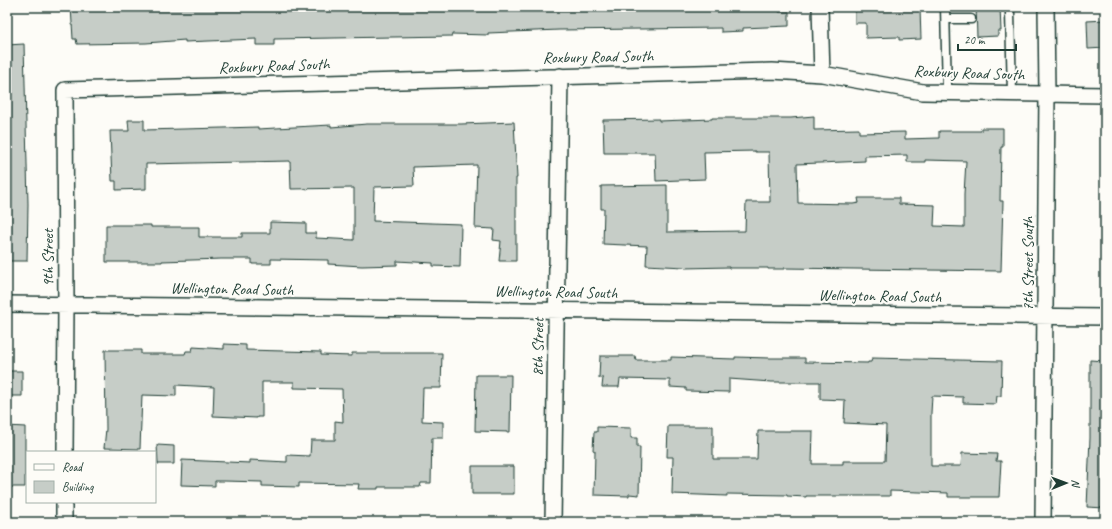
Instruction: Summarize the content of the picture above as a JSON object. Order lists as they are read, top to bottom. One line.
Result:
{"streets":{"street":["Roxbury Road South","9th Street","7th Street South","Wellington Road South","8th Street"]},"crossings":[["Roxbury Road South","9th Street"],["Roxbury Road South","7th Street South"],["Roxbury Road South","8th Street"],["9th Street","Wellington Road South"],["7th Street South","Wellington Road South"],["Wellington Road South","8th Street"]],"legend":["Road","Building"],"scale_bar":"20 m","north":"right"}
